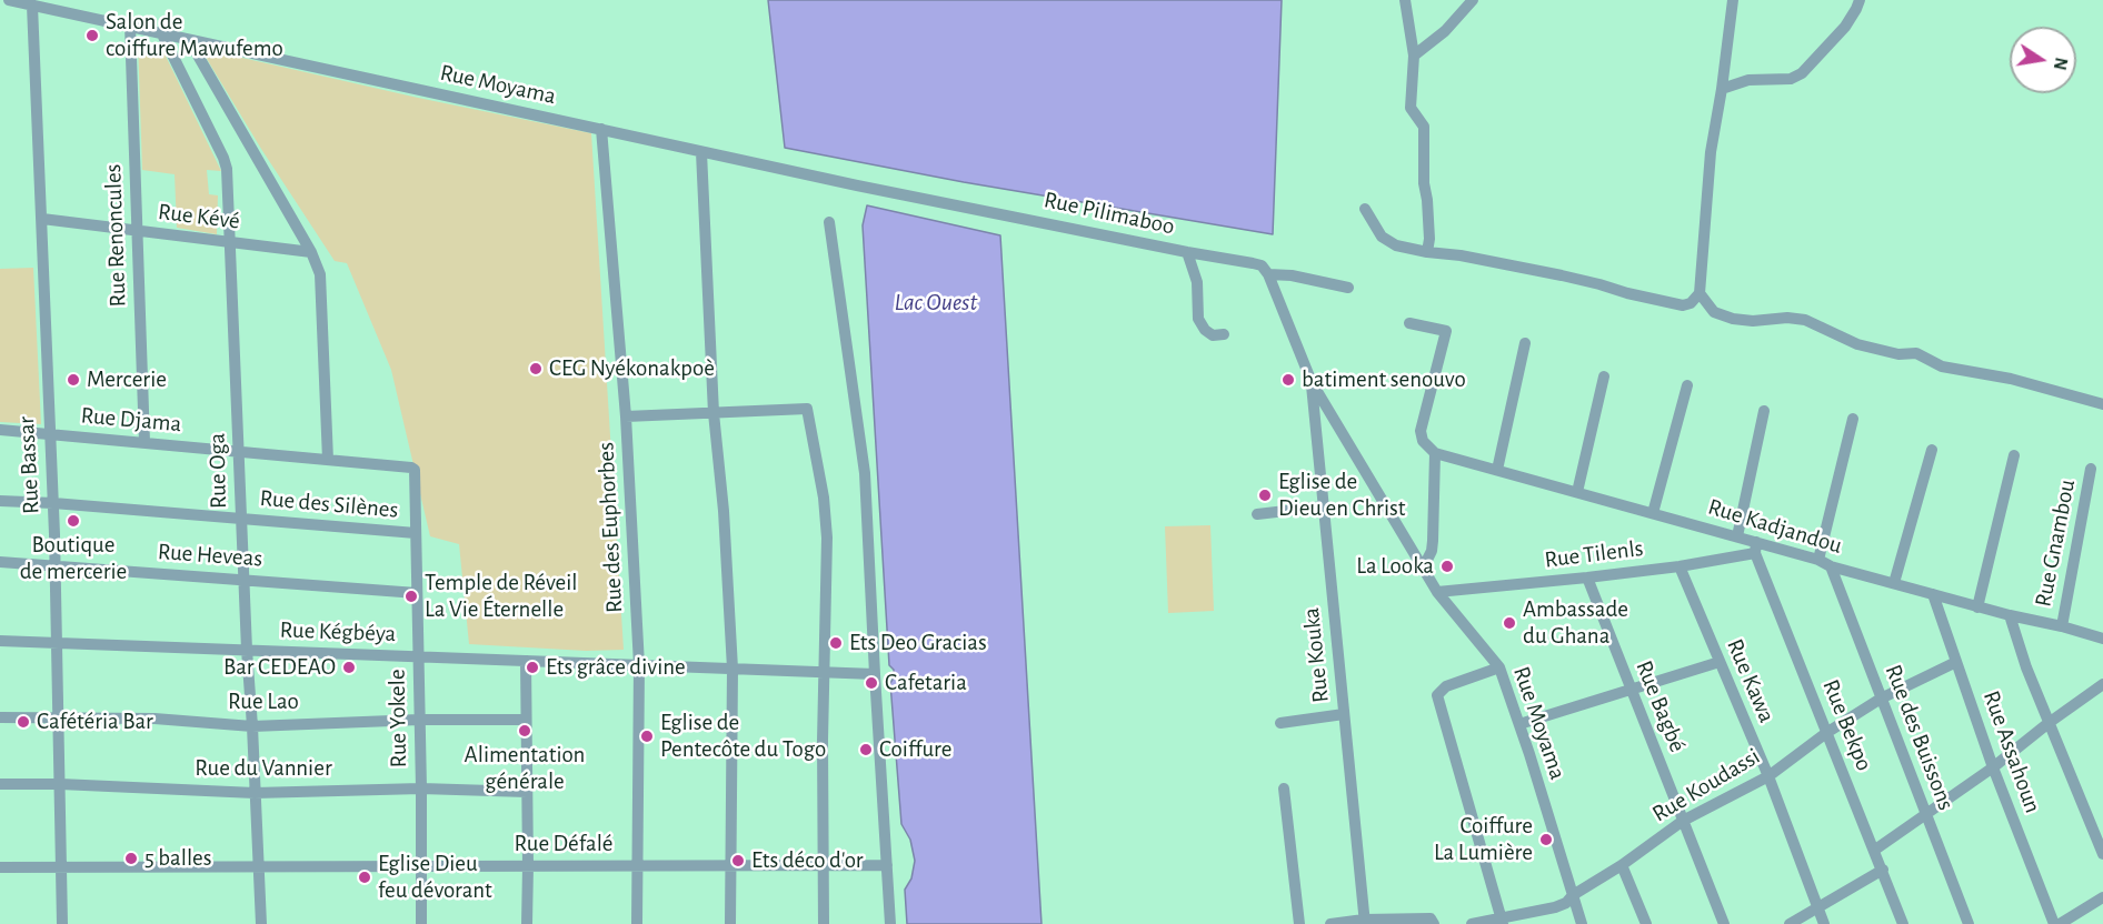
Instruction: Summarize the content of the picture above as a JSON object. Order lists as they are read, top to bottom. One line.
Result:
{"streets":{"street":["Rue Moyama","Rue Pilimaboo","Rue Kévé","Rue Renoncules","Rue Djama","Rue Bassar","Rue Oga","Rue des Silènes","Rue Kadjandou","Rue des Euphorbes","Rue Gnambou","Rue Tilenls","Rue Heveas","Rue Kégbéya","Rue Kouka","Rue Kawa","Rue Lao","Rue Bagbé","Rue Yokele","Rue Bekpo","Rue des Buissons","Rue Assahoun","Rue du Vannier","Rue Koudassi","Rue Défalé"]},"crossings":[["Rue Moyama","Rue Pilimaboo"],["Rue Moyama","Rue Renoncules"],["Rue Moyama","Rue Bassar"],["Rue Moyama","Rue Oga"],["Rue Moyama","Rue des Euphorbes"],["Rue Moyama","Rue Tilenls"],["Rue Moyama","Rue Kouka"],["Rue Moyama","Rue Koudassi"],["Rue Kévé","Rue Renoncules"],["Rue Kévé","Rue Bassar"],["Rue Kévé","Rue Oga"],["Rue Renoncules","Rue Djama"],["Rue Djama","Rue Bassar"],["Rue Djama","Rue Oga"],["Rue Djama","Rue Yokele"],["Rue Bassar","Rue des Silènes"],["Rue Bassar","Rue Heveas"],["Rue Bassar","Rue Kégbéya"],["Rue Bassar","Rue Lao"],["Rue Bassar","Rue du Vannier"],["Rue Bassar","Rue Défalé"],["Rue Oga","Rue des Silènes"],["Rue Oga","Rue Heveas"],["Rue Oga","Rue Kégbéya"],["Rue Oga","Rue Lao"],["Rue Oga","Rue du Vannier"],["Rue Oga","Rue Défalé"],["Rue des Silènes","Rue Yokele"],["Rue Kadjandou","Rue Gnambou"],["Rue Kadjandou","Rue Tilenls"],["Rue Kadjandou","Rue Bekpo"],["Rue Kadjandou","Rue des Buissons"],["Rue Kadjandou","Rue Assahoun"],["Rue des Euphorbes","Rue Kégbéya"],["Rue des Euphorbes","Rue Défalé"],["Rue Tilenls","Rue Kawa"],["Rue Tilenls","Rue Bagbé"],["Rue Tilenls","Rue Bekpo"],["Rue Heveas","Rue Yokele"],["Rue Kégbéya","Rue Yokele"],["Rue Kawa","Rue Koudassi"],["Rue Lao","Rue Yokele"],["Rue Bagbé","Rue Koudassi"],["Rue Yokele","Rue du Vannier"],["Rue Yokele","Rue Défalé"],["Rue Bekpo","Rue Koudassi"],["Rue des Buissons","Rue Koudassi"],["Rue Assahoun","Rue Koudassi"]],"water":["Lac Ouest"],"places":["Salon de coiffure Mawufemo","CEG Nyékonakpoè","Mercerie","batiment senouvo","Eglise de Dieu en Christ","Boutique de mercerie","La Looka","Temple de Réveil La Vie Éternelle","Ambassade du Ghana","Ets Deo Gracias","Bar CEDEAO","Ets grâce divine","Cafetaria","Cafétéria Bar","Alimentation générale","Eglise de Pentecôte du Togo","Coiffure","Coiffure La Lumière","5 balles","Ets déco d'or","Eglise Dieu feu dévorant"],"north":"right"}
